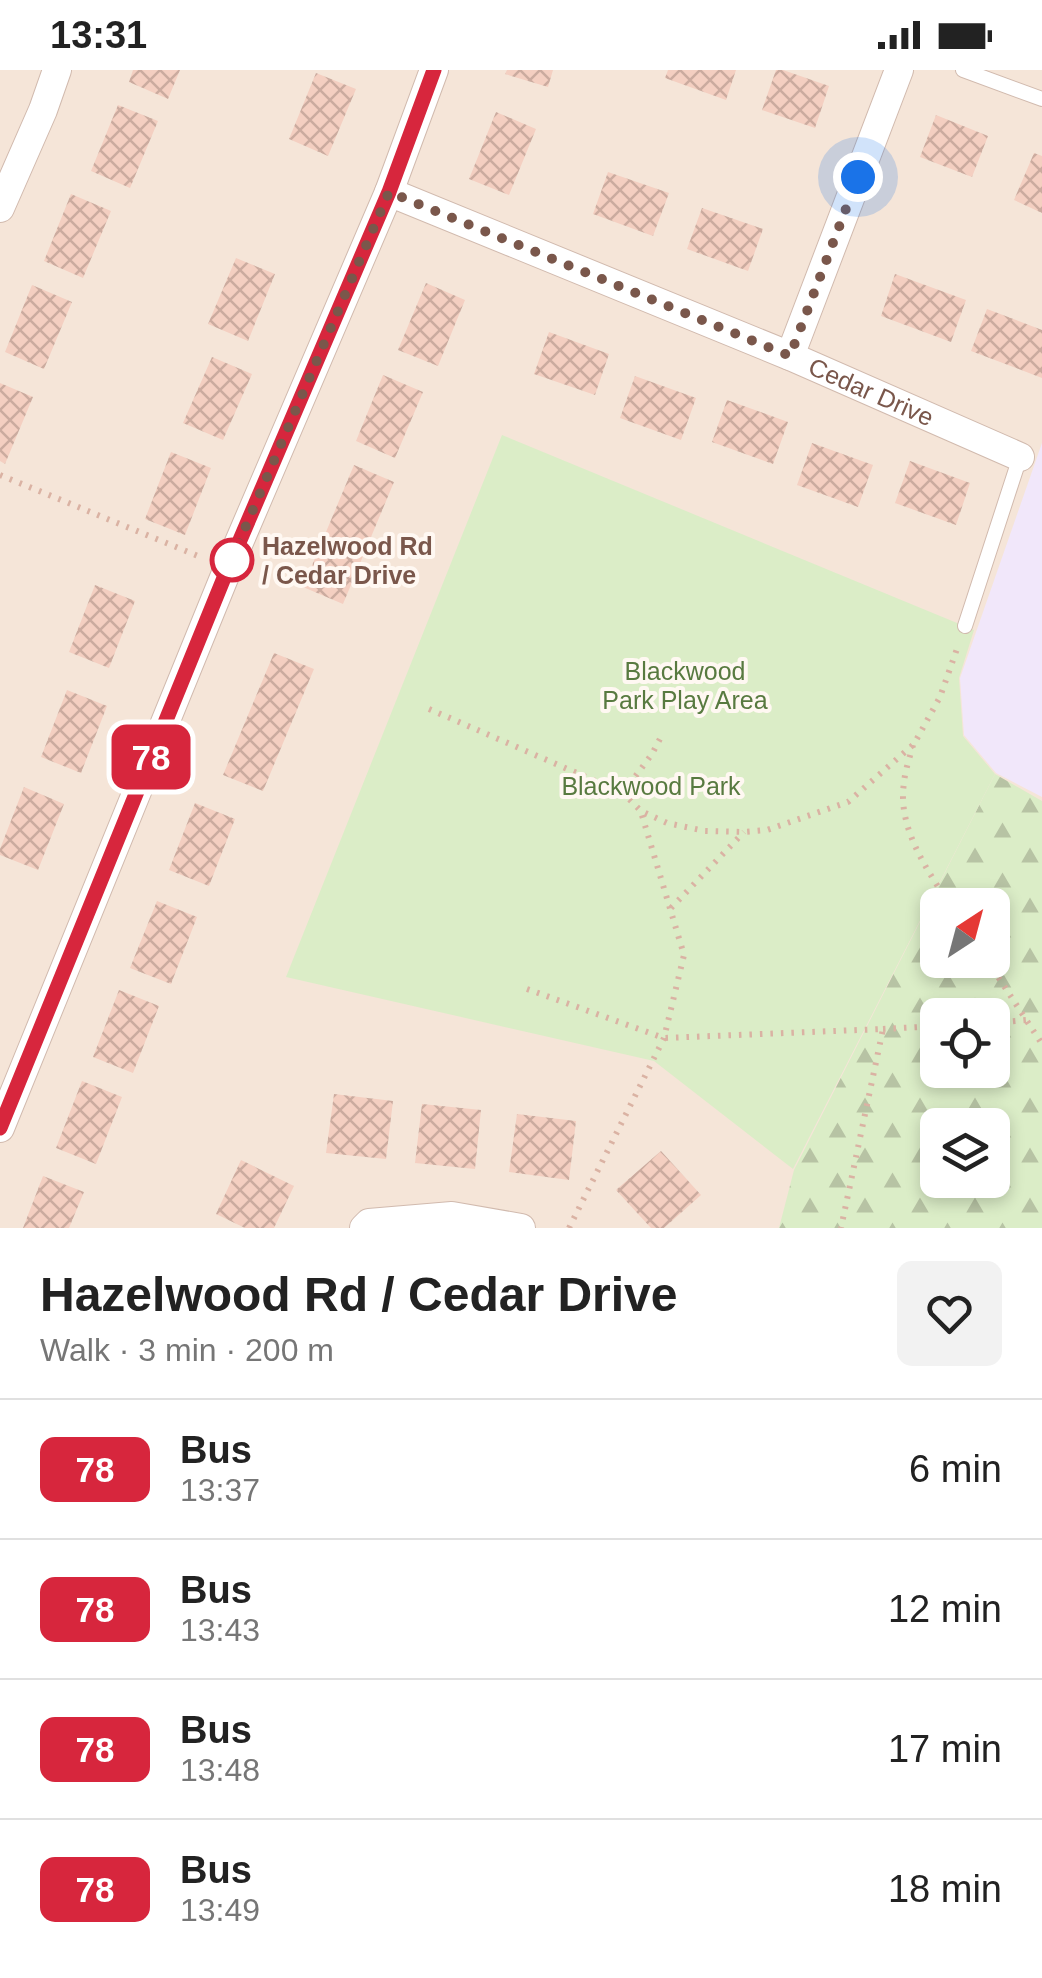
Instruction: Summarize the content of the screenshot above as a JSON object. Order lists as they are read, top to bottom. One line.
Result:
{"streets":{"street":["Cedar Drive"]},"parks":["Blackwood Park Play Area","Blackwood Park"],"places":["Hazelwood Rd / Cedar Drive"],"lines":["bus line 78"],"north":"top right","page":{"status":"13:31","on_map":"78","heading":["Hazelwood Rd / Cedar Drive","Walk · 3 min · 200 m"],"list":[{"mark":"78","name":"Bus","note":"13:37","value":"6 min"},{"mark":"78","name":"Bus","note":"13:43","value":"12 min"},{"mark":"78","name":"Bus","note":"13:48","value":"17 min"},{"mark":"78","name":"Bus","note":"13:49","value":"18 min"}]}}
